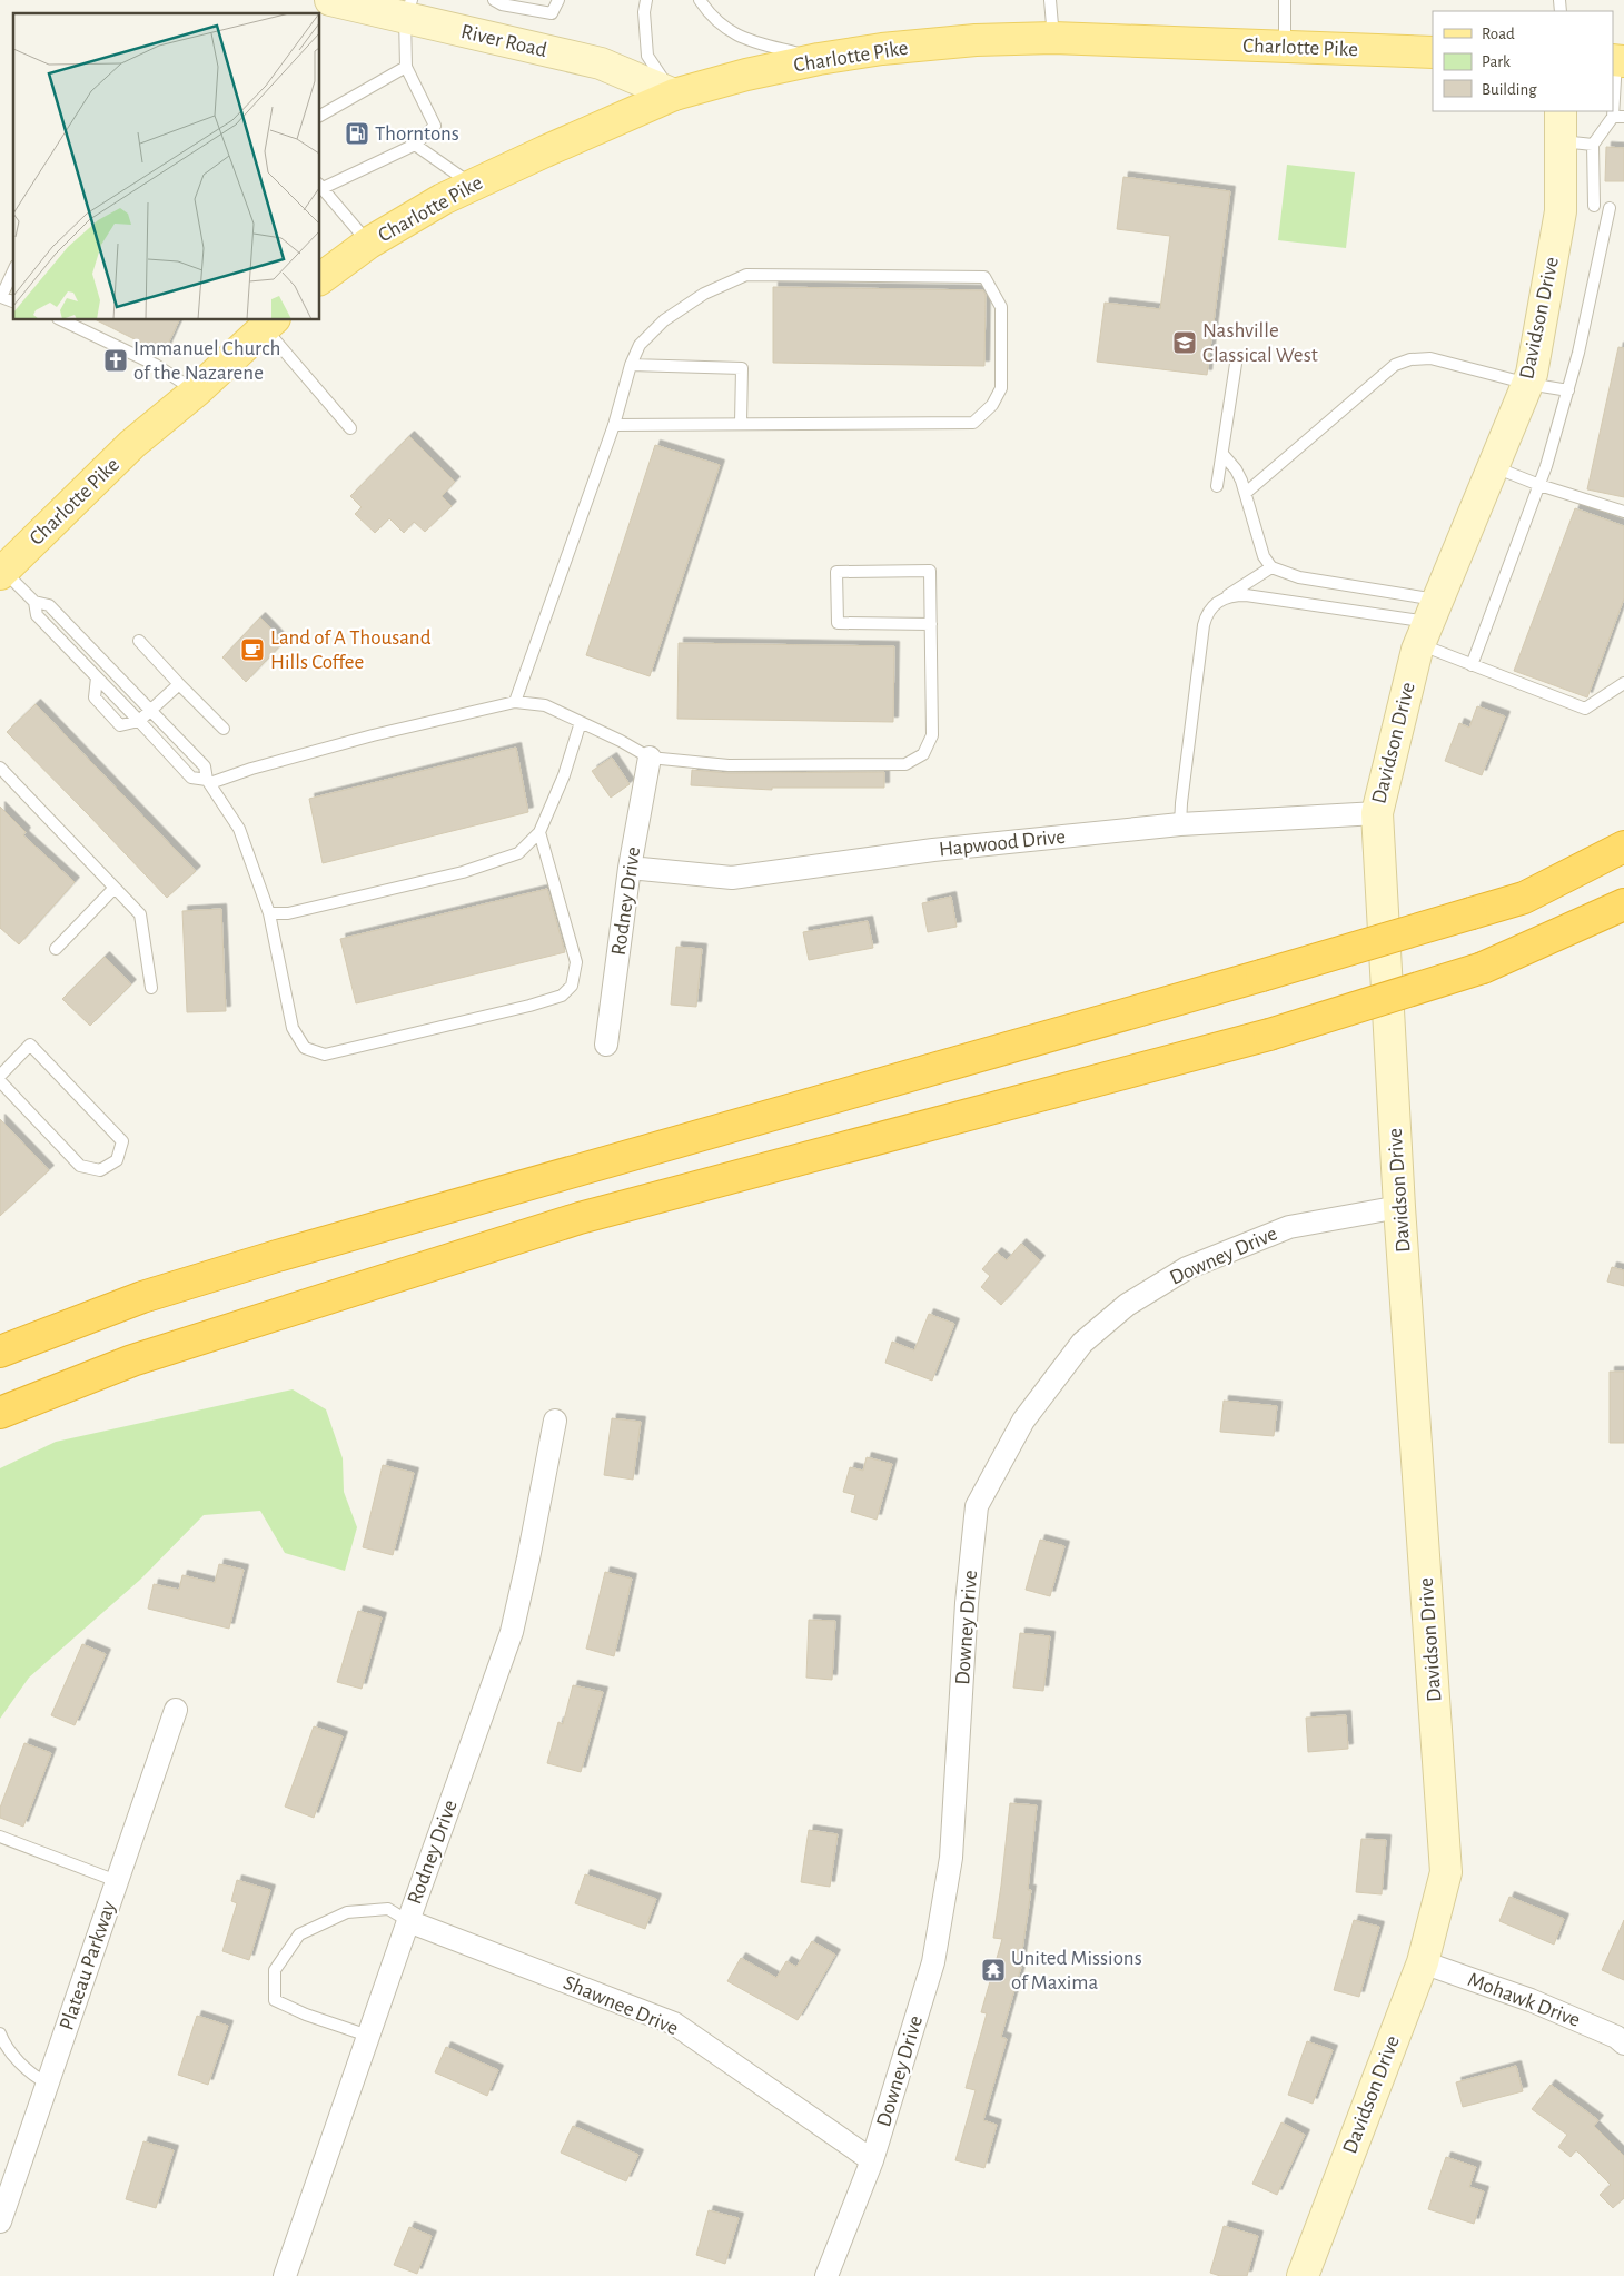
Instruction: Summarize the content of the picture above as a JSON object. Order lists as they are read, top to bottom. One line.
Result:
{"streets":{"main road":["Charlotte Pike"],"street":["River Road","Davidson Drive","Hapwood Drive","Rodney Drive","Downey Drive","Plateau Parkway","Mohawk Drive","Shawnee Drive"]},"crossings":[["River Road","Charlotte Pike"],["Davidson Drive","Hapwood Drive"],["Davidson Drive","Downey Drive"],["Davidson Drive","Mohawk Drive"],["Hapwood Drive","Rodney Drive"],["Rodney Drive","Shawnee Drive"],["Downey Drive","Shawnee Drive"]],"places":{"fuel station":["Thorntons"],"school or university":["Nashville Classical West"],"church":["Immanuel Church of the Nazarene"],"cafe":["Land of A Thousand Hills Coffee"],"temple":["United Missions of Maxima"]},"legend":["Road","Park","Building"]}
